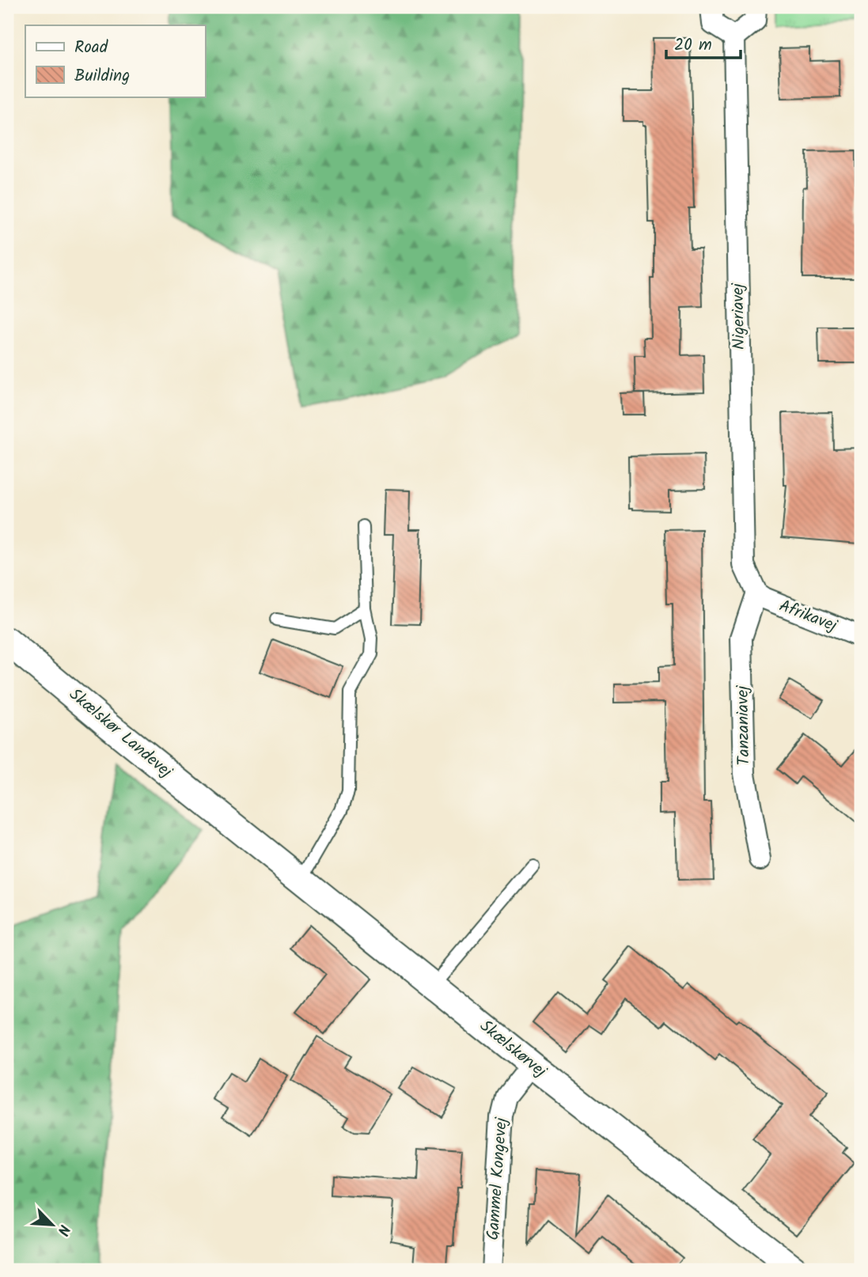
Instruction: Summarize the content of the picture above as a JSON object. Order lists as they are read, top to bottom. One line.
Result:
{"streets":{"street":["Nigeriavej","Afrikavej","Tanzaniavej","Skælskør Landevej","Skælskørvej","Gammel Kongevej"]},"crossings":[["Nigeriavej","Afrikavej"],["Nigeriavej","Tanzaniavej"],["Afrikavej","Tanzaniavej"],["Skælskør Landevej","Skælskørvej"],["Skælskørvej","Gammel Kongevej"]],"legend":["Road","Building"],"scale_bar":"20 m","north":"bottom right"}
